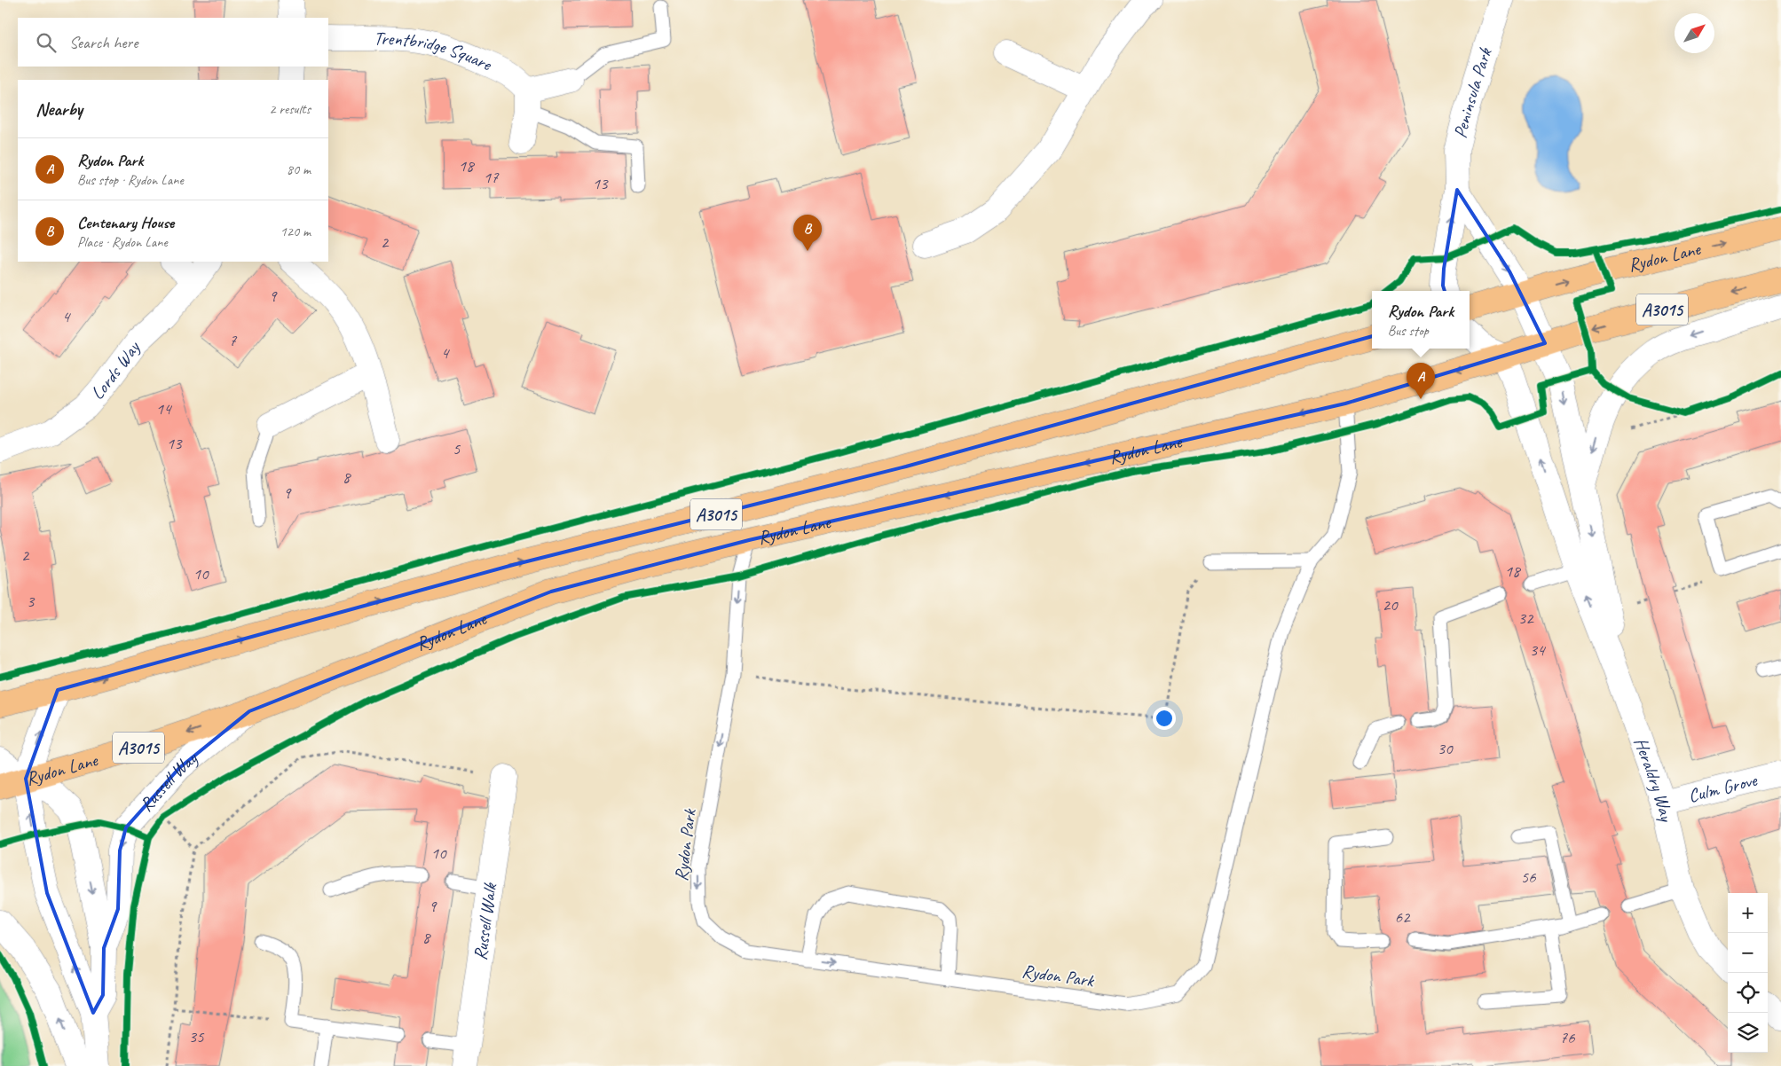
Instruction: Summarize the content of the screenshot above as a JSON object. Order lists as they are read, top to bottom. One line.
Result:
{"streets":{"main road":["Rydon Lane","A3015"],"street":["Trentbridge Square","Peninsula Park","Lords Way","Heraldry Way","Russell Way","Culm Grove","Russell Walk"],"lane":["Rydon Park"]},"crossings":[["Rydon Lane","Heraldry Way"],["Rydon Lane","Russell Way"],["Rydon Lane","Rydon Park"],["Heraldry Way","Culm Grove"]],"one_way":["Russell Way"],"house_numbers":["18","17","13","2","9","4","7","4","14","13","5","8","9","2","18","10","3","20","32","34","30","10","56","9","62","8","35","76"],"north":"top right","page":{"search":"Search here","heading":["Nearby","2 results"],"list":[{"mark":"A","name":"Rydon Park","note":"Bus stop · Rydon Lane","value":"80 m"},{"mark":"B","name":"Centenary House","note":"Place · Rydon Lane","value":"120 m"}],"pins":["B","A"],"popup":["Rydon Park","Bus stop"],"map_buttons":["+","−"]}}
